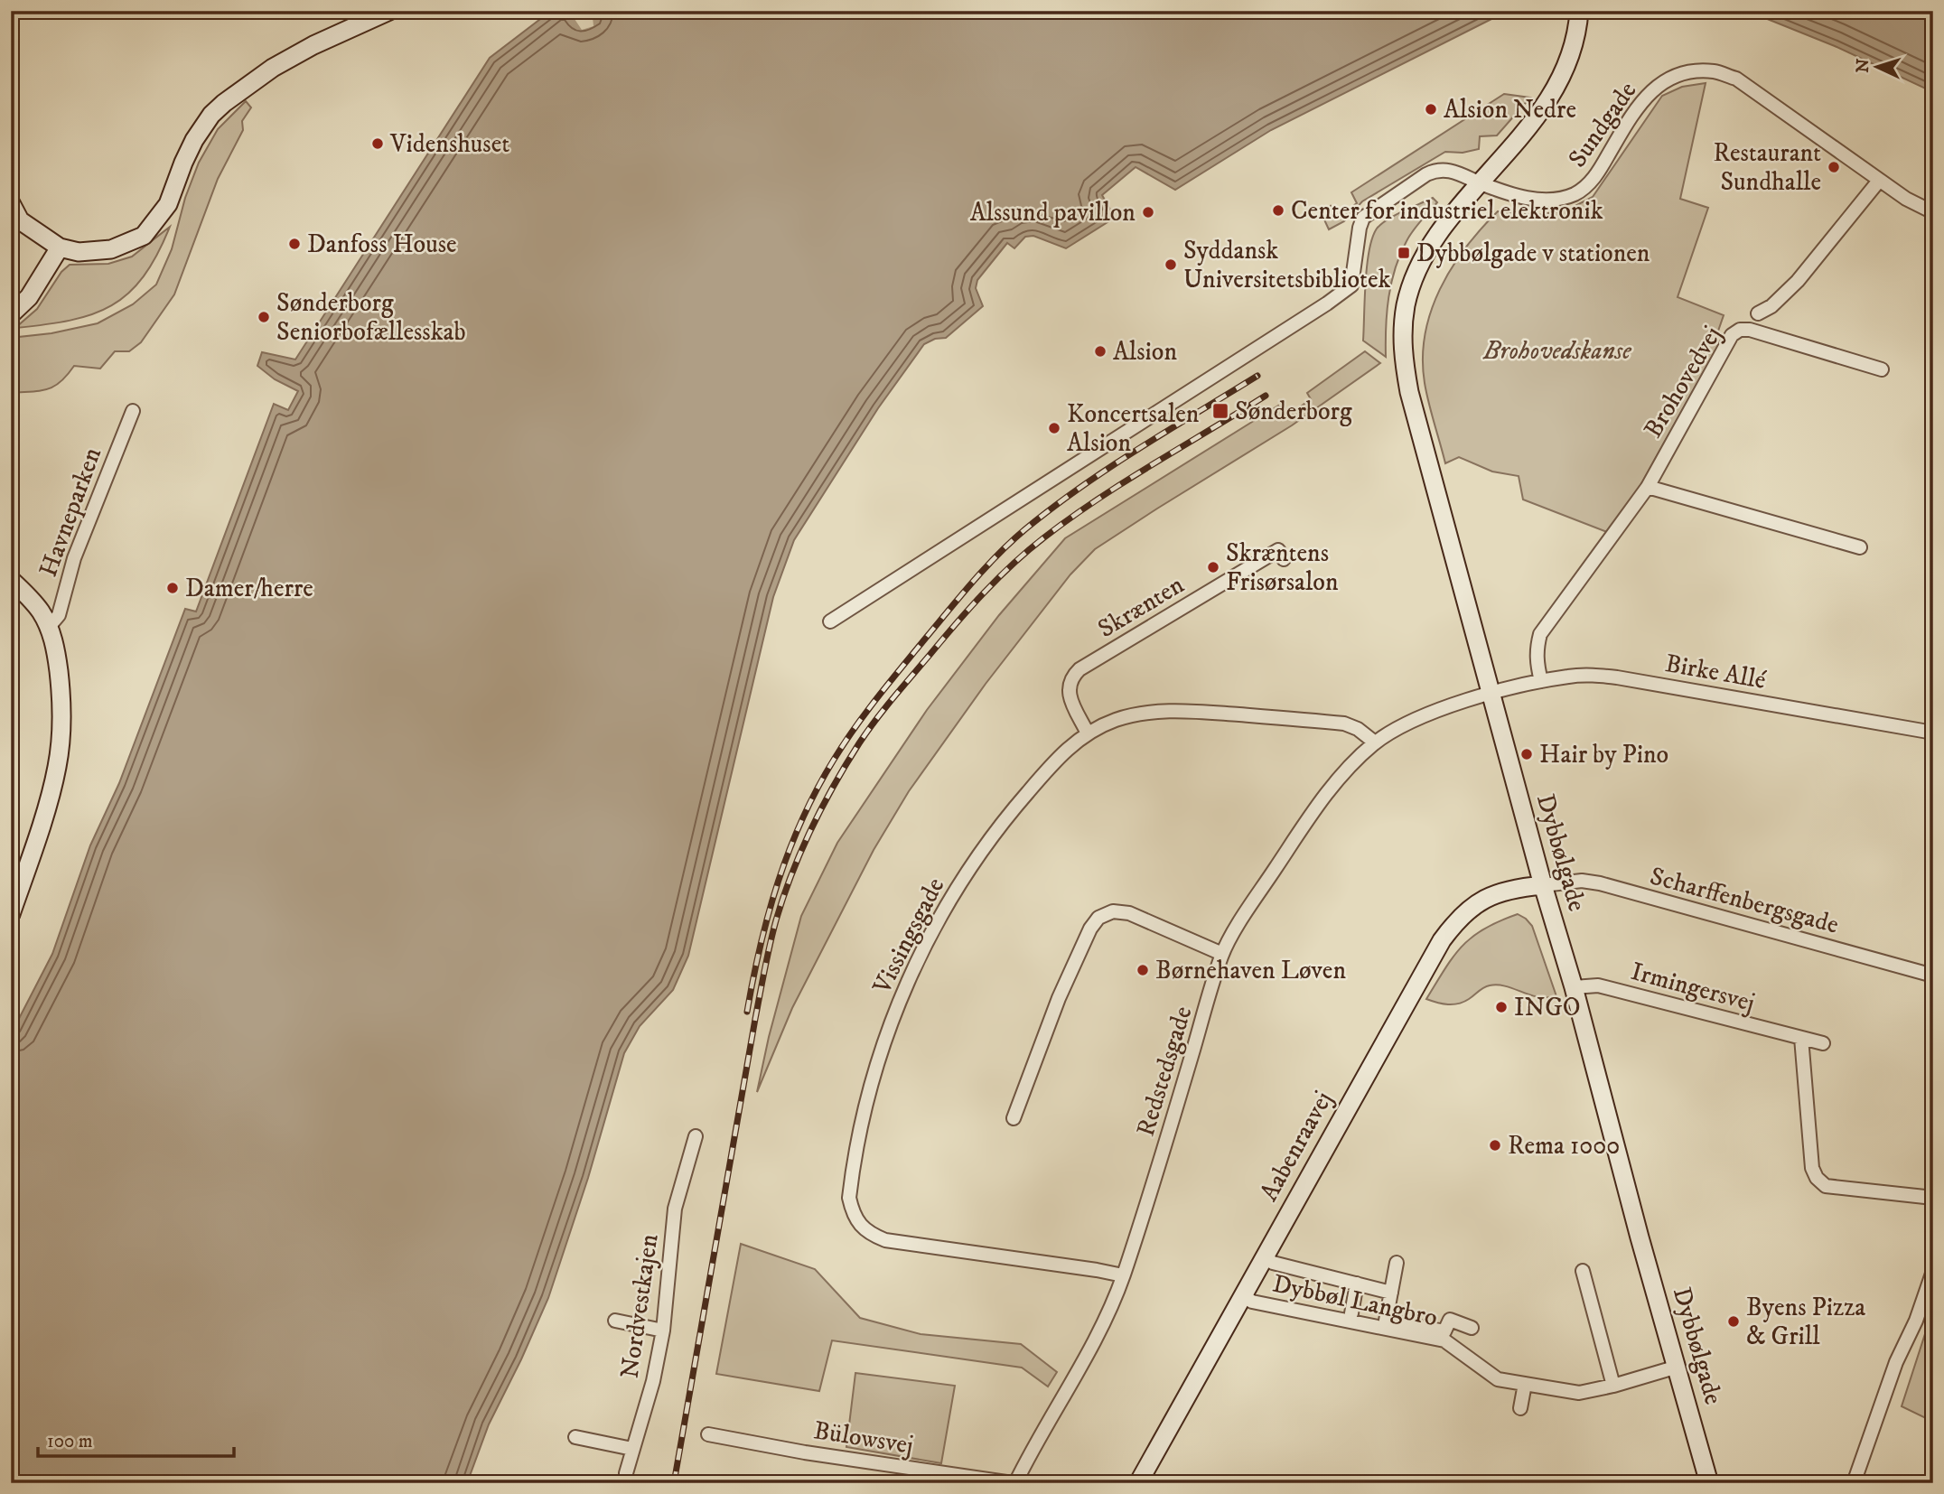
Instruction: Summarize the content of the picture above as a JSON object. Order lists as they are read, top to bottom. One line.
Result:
{"streets":{"street":["Sundgade","Brohovedvej","Havneparken","Skrænten","Birke Allé","Dybbølgade","Scharffenbergsgade","Vissingsgade","Irmingersvej","Redstedsgade","Aabenraavej","Dybbøl Langbro","Nordvestkajen","Bülowsvej"]},"crossings":[["Sundgade","Dybbølgade"],["Brohovedvej","Birke Allé"],["Skrænten","Vissingsgade"],["Birke Allé","Dybbølgade"],["Birke Allé","Redstedsgade"],["Dybbølgade","Scharffenbergsgade"],["Dybbølgade","Irmingersvej"],["Dybbølgade","Redstedsgade"],["Dybbølgade","Aabenraavej"],["Dybbølgade","Dybbøl Langbro"],["Scharffenbergsgade","Aabenraavej"],["Vissingsgade","Redstedsgade"],["Redstedsgade","Bülowsvej"],["Aabenraavej","Dybbøl Langbro"]],"parks":["Brohovedskanse"],"places":{"other":["Alsion Nedre","Videnshuset","Restaurant Sundhalle","Center for industriel elektronik","Alssund pavillon","Danfoss House","Syddansk Universitetsbibliotek","Sønderborg Seniorbofællesskab","Alsion","Koncertsalen Alsion","Skræntens Frisørsalon","Damer/herre","Hair by Pino","Børnehaven Løven","INGO","Rema 1000","Byens Pizza & Grill"],"transit":["Dybbølgade v stationen","Sønderborg"]},"scale_bar":"100 m","north":"left"}
